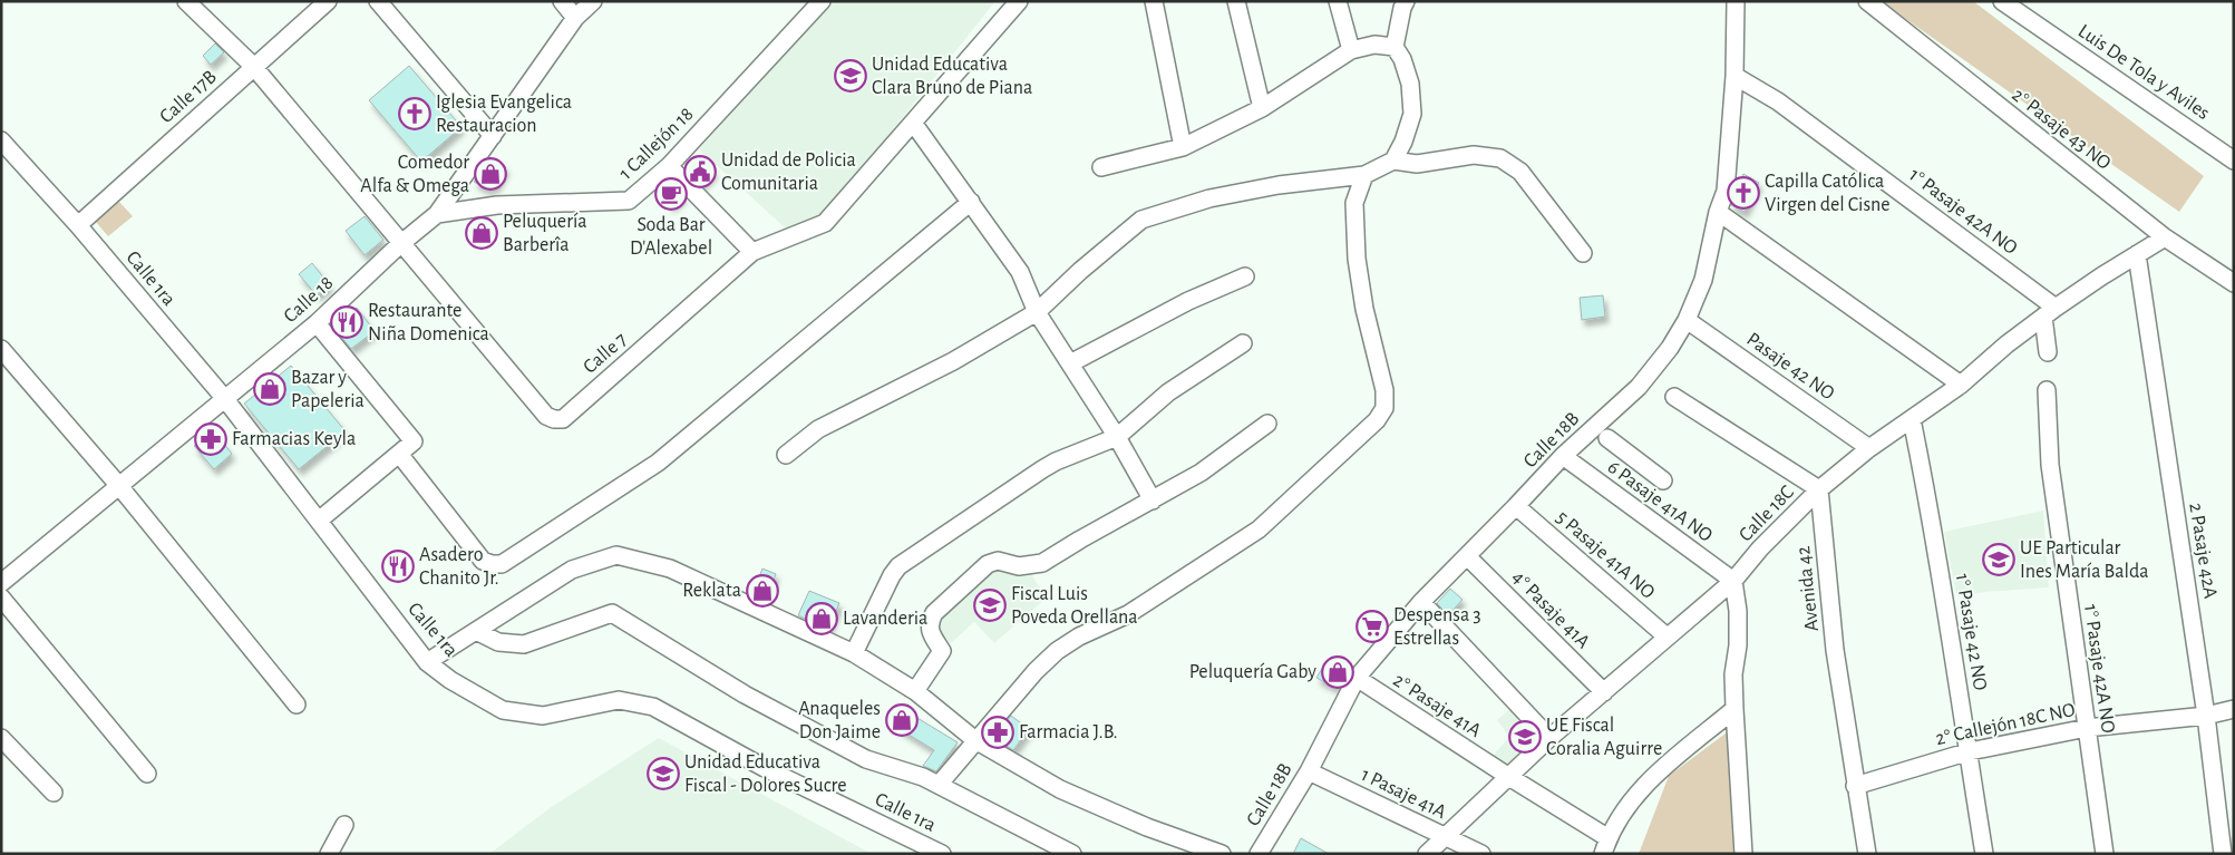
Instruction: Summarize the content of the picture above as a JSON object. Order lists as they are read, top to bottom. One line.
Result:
{"streets":{"street":["Luis De Tola y Aviles","Calle 17B","2° Pasaje 43 NO","1 Callejón 18","1° Pasaje 42A NO","Calle 1ra","Calle 18","Calle 7","Pasaje 42 NO","Calle 18B","6 Pasaje 41A NO","Calle 18C","2 Pasaje 42A","5 Pasaje 41A NO","Avenida 42","4° Pasaje 41A","1° Pasaje 42 NO","2° Pasaje 41A","2° Callejón 18C NO","1 Pasaje 41A"]},"crossings":[["Calle 17B","Calle 1ra"],["Calle 17B","Calle 7"],["2° Pasaje 43 NO","Calle 18C"],["1 Callejón 18","Calle 18"],["1° Pasaje 42A NO","Calle 18B"],["1° Pasaje 42A NO","Calle 18C"],["1° Pasaje 42A NO","2° Callejón 18C NO"],["Calle 1ra","Calle 18"],["Calle 18","Calle 7"],["Pasaje 42 NO","Calle 18B"],["Pasaje 42 NO","Calle 18C"],["Calle 18B","6 Pasaje 41A NO"],["Calle 18B","5 Pasaje 41A NO"],["Calle 18B","4° Pasaje 41A"],["Calle 18B","2° Pasaje 41A"],["Calle 18B","1 Pasaje 41A"],["6 Pasaje 41A NO","Calle 18C"],["Calle 18C","2 Pasaje 42A"],["Calle 18C","5 Pasaje 41A NO"],["Calle 18C","Avenida 42"],["Calle 18C","4° Pasaje 41A"],["Calle 18C","1° Pasaje 42 NO"],["Calle 18C","2° Pasaje 41A"],["Calle 18C","1 Pasaje 41A"],["2 Pasaje 42A","2° Callejón 18C NO"],["Avenida 42","2° Callejón 18C NO"],["1° Pasaje 42 NO","2° Callejón 18C NO"]],"places":{"school or university":["Unidad Educativa Clara Bruno de Piana","UE Particular Ines María Balda","Fiscal Luis Poveda Orellana","UE Fiscal Coralia Aguirre","Unidad Educativa Fiscal - Dolores Sucre"],"church":["Iglesia Evangelica Restauracion","Capilla Católica Virgen del Cisne"],"public building":["Unidad de Policia Comunitaria"],"shop":["Comedor Alfa & Omega","Peluquería Barberîa","Bazar y Papeleria","Reklata","Lavanderia","Peluquería Gaby","Anaqueles Don Jaime"],"cafe":["Soda Bar D'Alexabel"],"restaurant":["Restaurante Niña Domenica","Asadero Chanito Jr."],"pharmacy":["Farmacias Keyla","Farmacia J.B."],"supermarket":["Despensa 3 Estrellas"]}}
